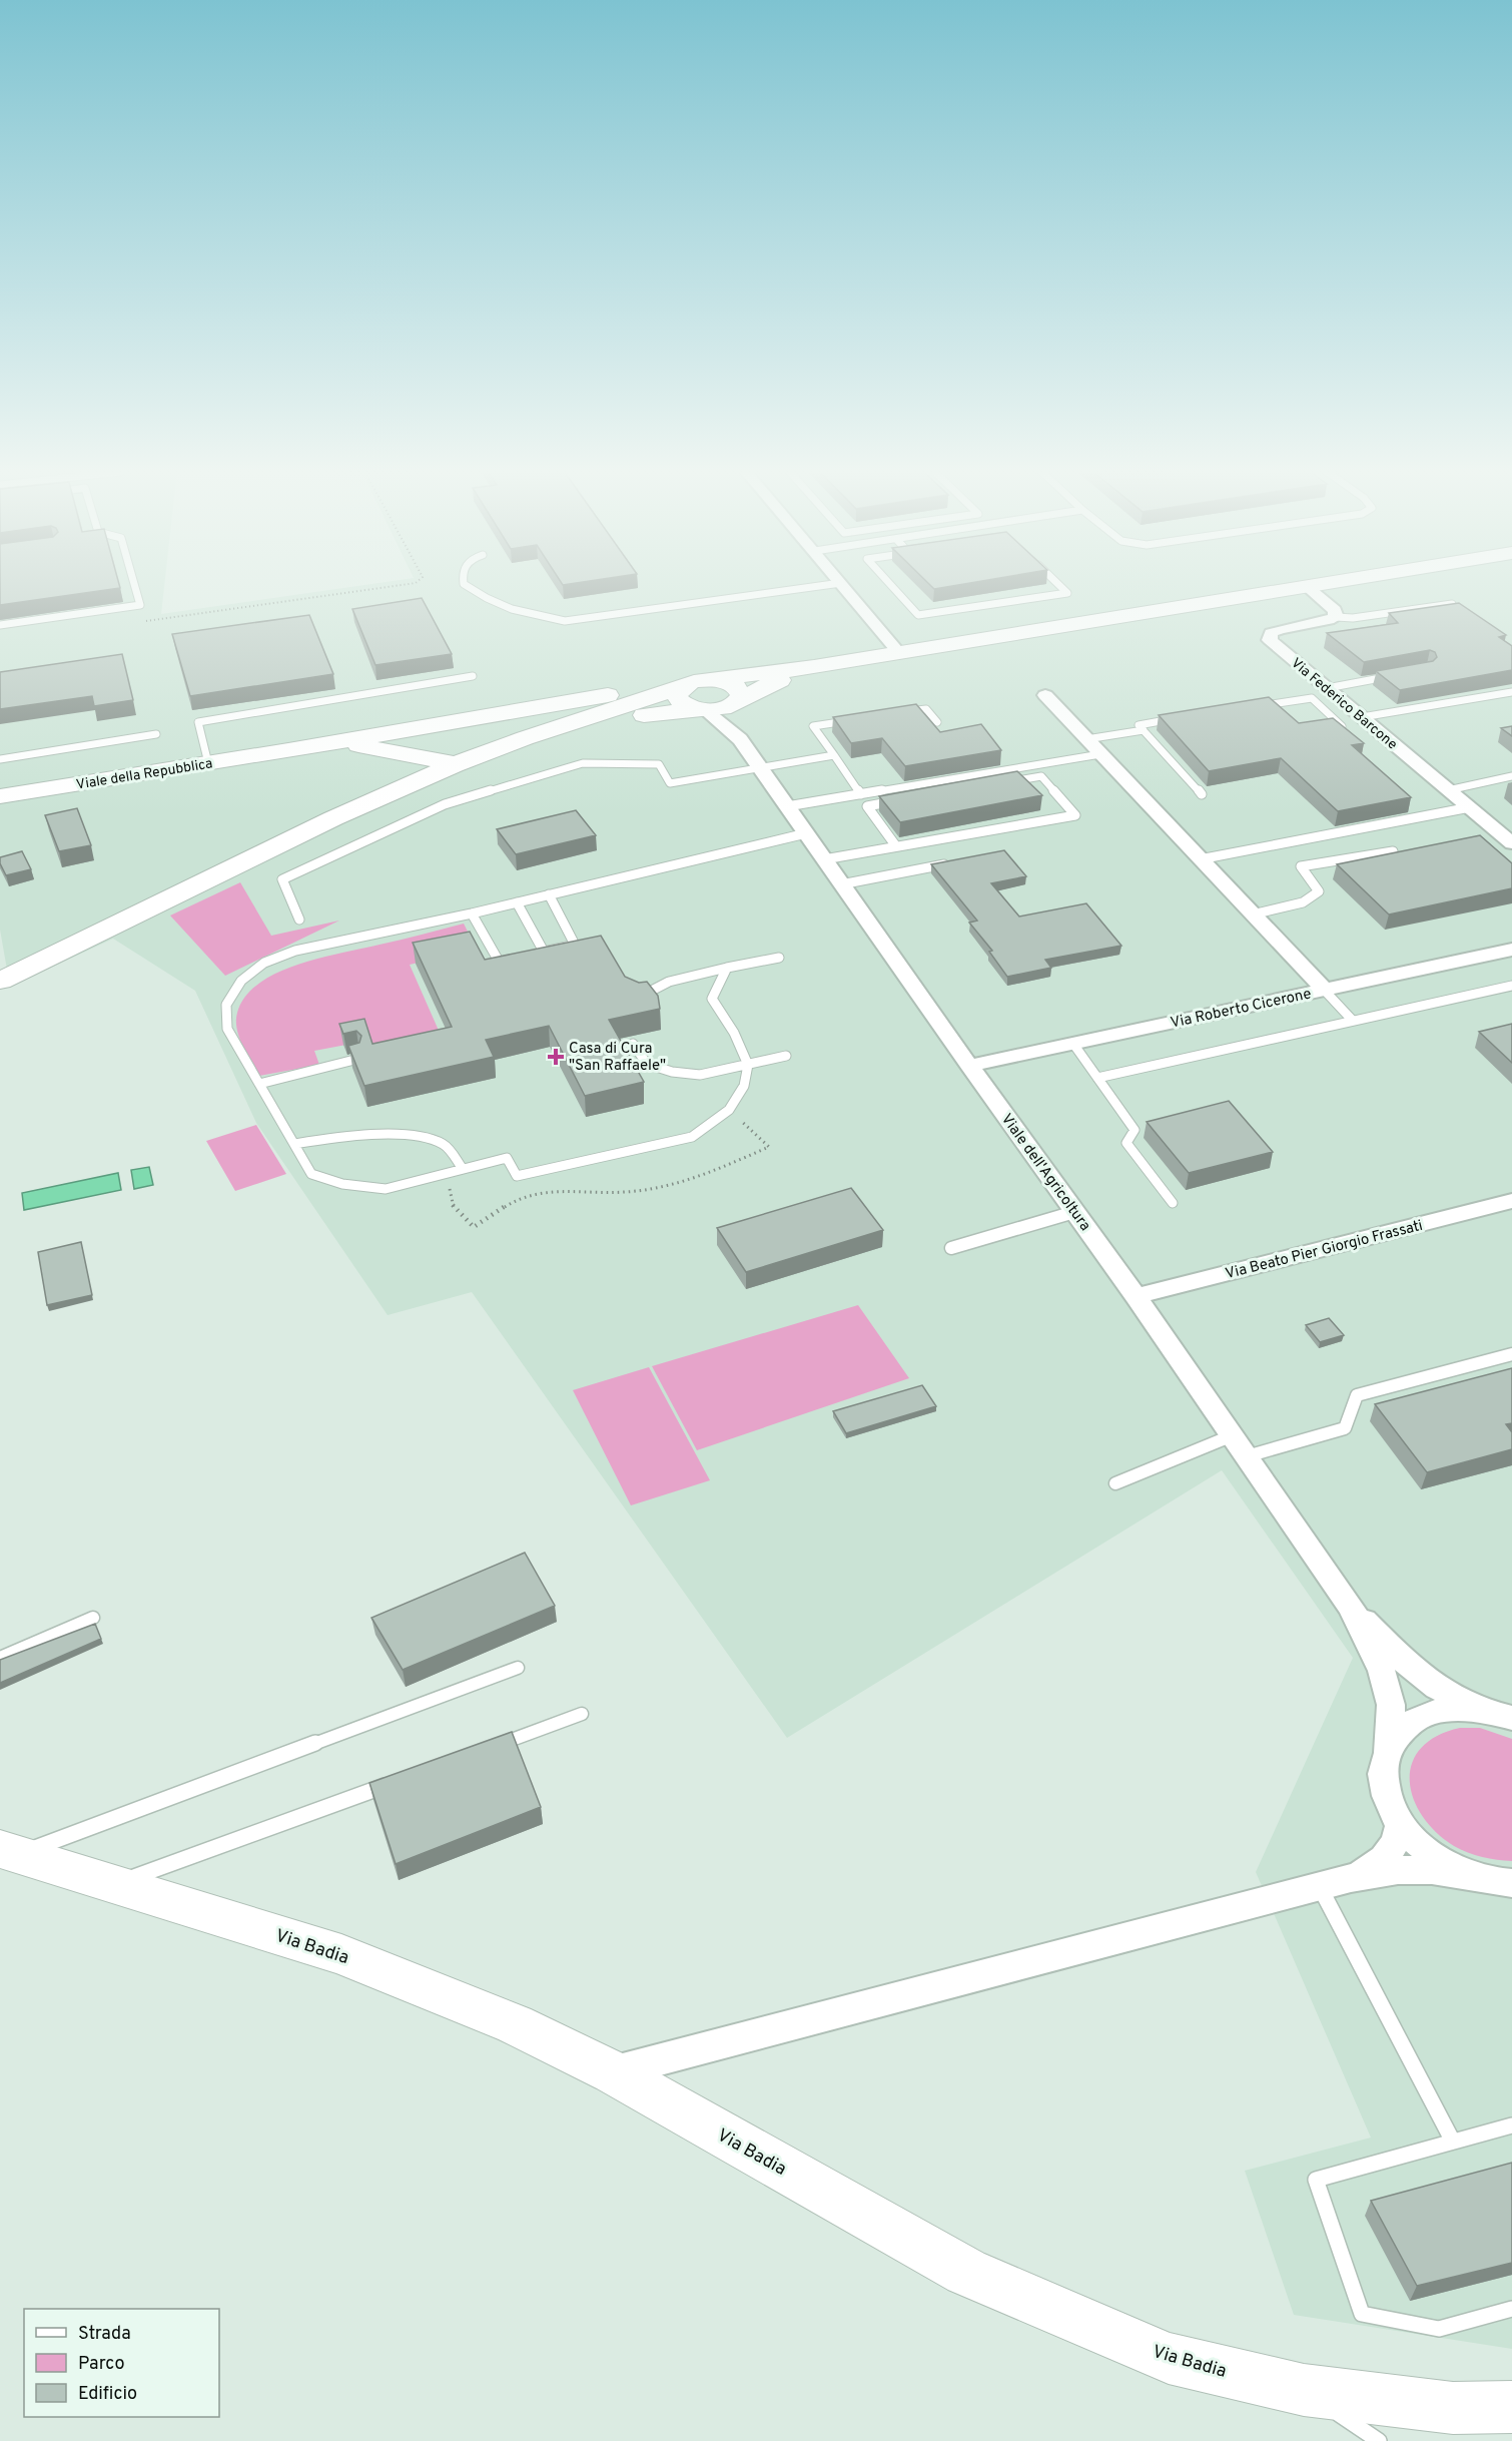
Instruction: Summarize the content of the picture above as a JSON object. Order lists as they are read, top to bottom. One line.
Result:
{"streets":{"main road":["Viale della Repubblica","Via Badia"],"street":["Via Federico Barcone","Via Roberto Cicerone","Viale dell'Agricoltura","Via Beato Pier Giorgio Frassati"]},"crossings":[["Via Roberto Cicerone","Viale dell'Agricoltura"],["Viale dell'Agricoltura","Via Beato Pier Giorgio Frassati"]],"places":{"health":["Casa di Cura \"San Raffaele\""]},"legend":["Strada","Parco","Edificio"]}
